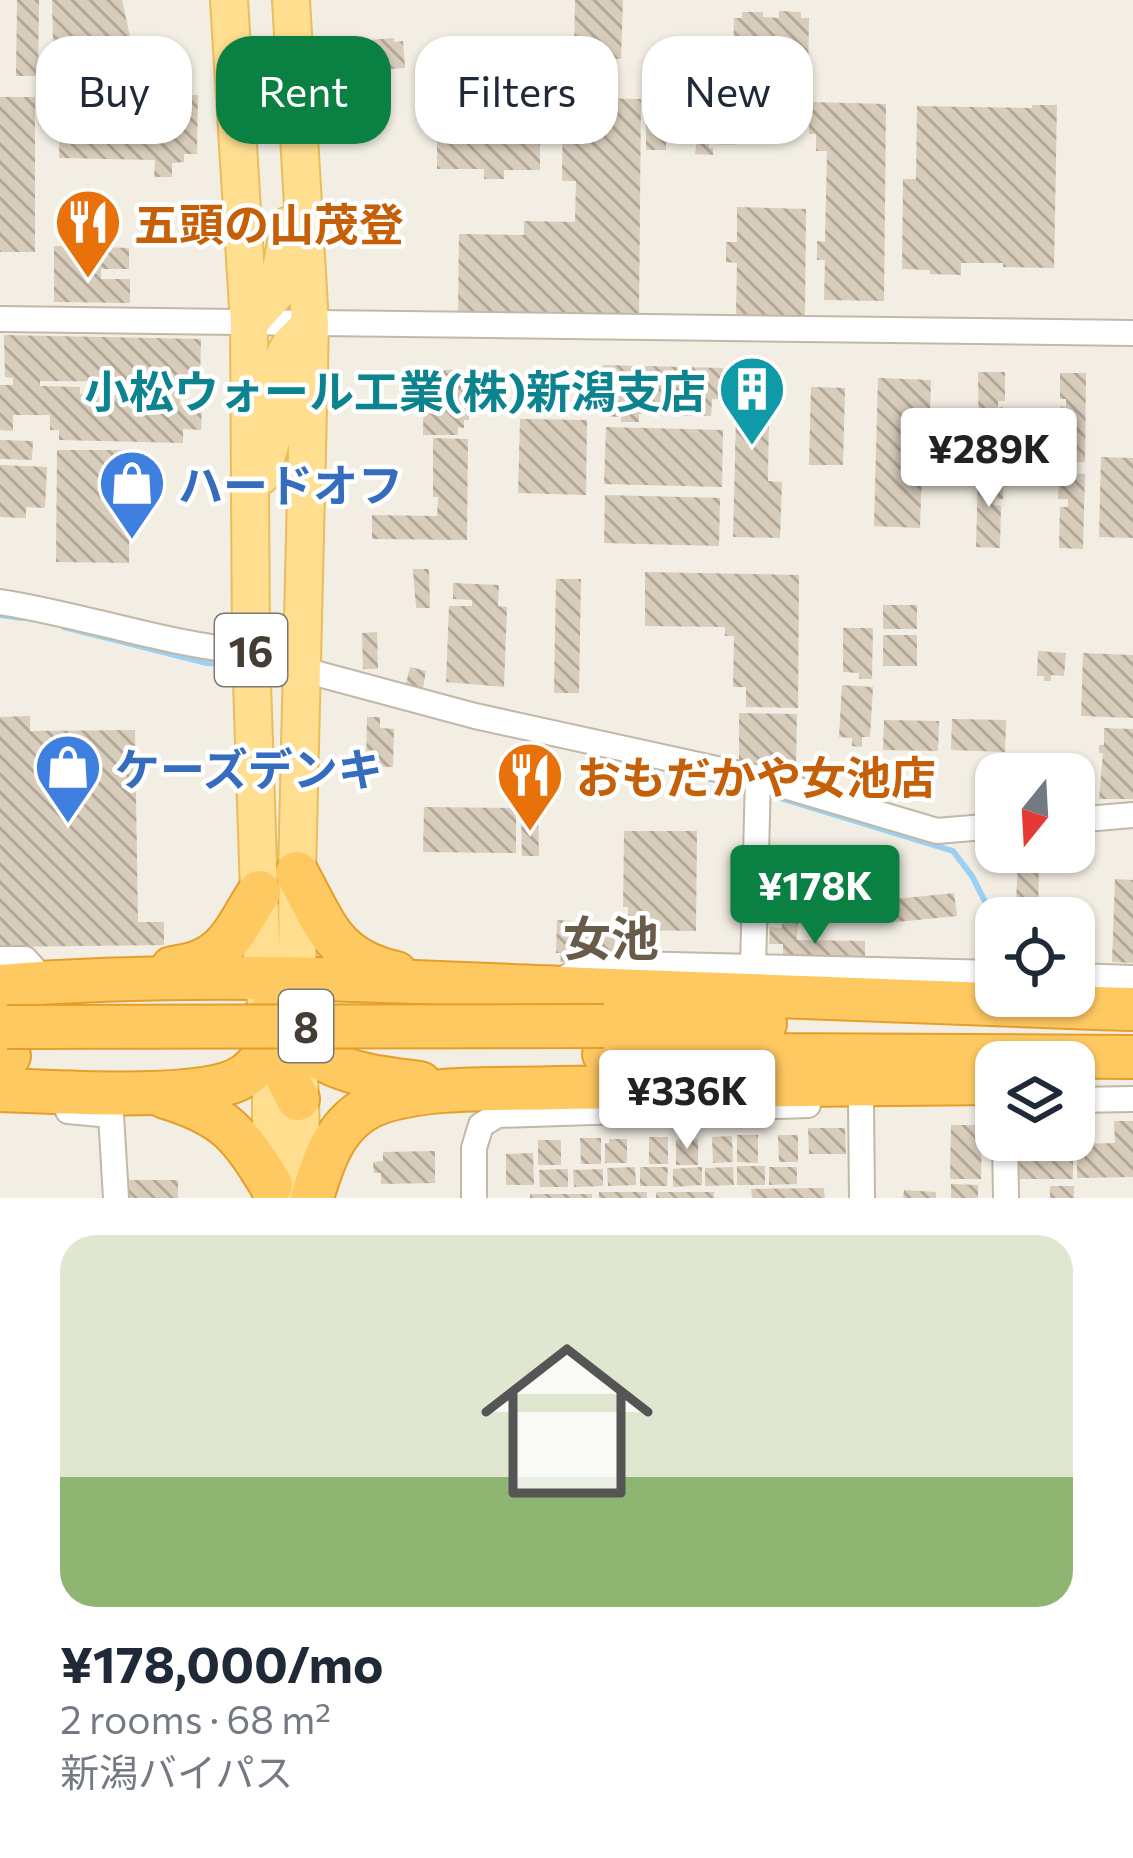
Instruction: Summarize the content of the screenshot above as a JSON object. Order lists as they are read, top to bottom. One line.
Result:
{"streets":{"highway":["8"],"main road":["16"]},"districts":["女池"],"places":{"restaurant":["五頭の山茂登","おもだかや女池店"],"building":["小松ウォール工業(株)新潟支店"],"shop":["ハードオフ","ケーズデンキ"]},"north":"bottom","page":{"chip":["Buy","Rent","Filters","New"],"price":["¥289K","¥178K","¥336K"],"list":[{"name":"¥178,000/mo","note":"2 rooms · 68 m² · 新潟バイパス"}]}}
